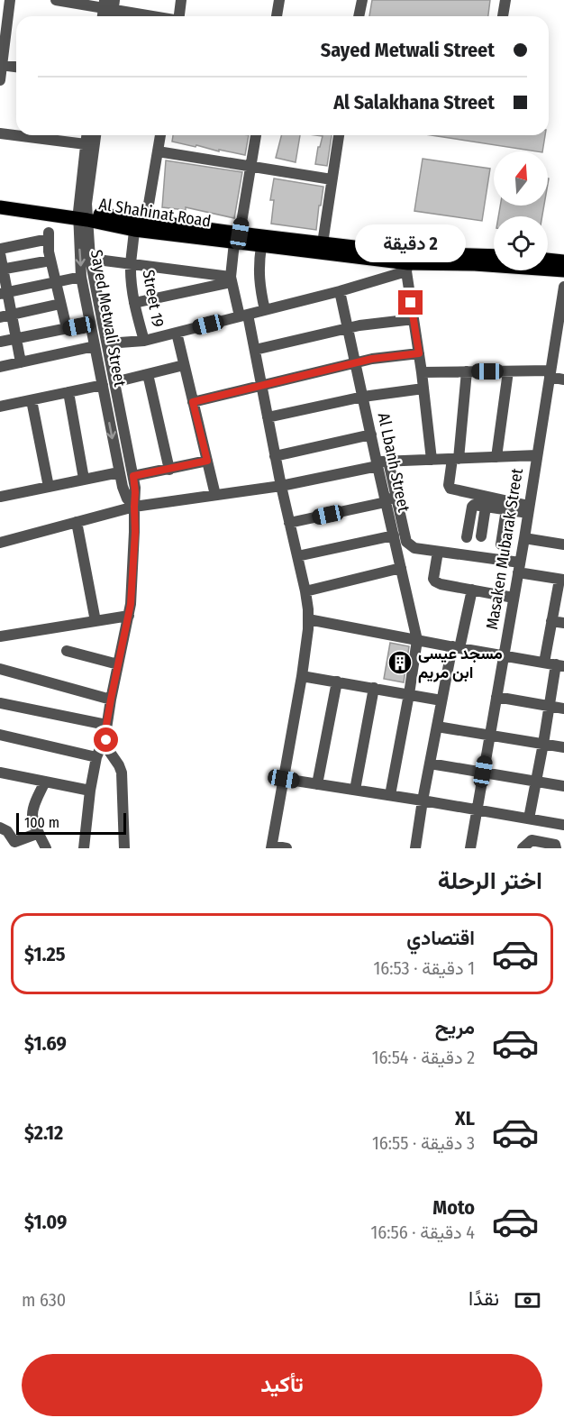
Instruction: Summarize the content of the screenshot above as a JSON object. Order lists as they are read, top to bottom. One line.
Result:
{"streets":{"main road":["Al Shahinat Road"],"street":["Street 19","Sayed Metwali Street","Al Lbanh Street","Masaken Mubarak Street"]},"crossings":[["Al Shahinat Road","Street 19"],["Al Shahinat Road","Sayed Metwali Street"]],"places":{"building":["مسجد عيسى ابن مريم"]},"scale_bar":"100 m","north":"top","page":{"banner":["Sayed Metwali Street","Al Salakhana Street"],"bubble":"2 دقيقة","scale":"100 m","heading":"اختر الرحلة","list":[{"name":"اقتصادي","note":"1 دقيقة · 16:53","value":"$1.25"},{"name":"مريح","note":"2 دقيقة · 16:54","value":"$1.69"},{"name":"XL","note":"3 دقيقة · 16:55","value":"$2.12"},{"name":"Moto","note":"4 دقيقة · 16:56","value":"$1.09"}],"pay":["نقدًا","630 m"],"buttons":"تأكيد"}}
